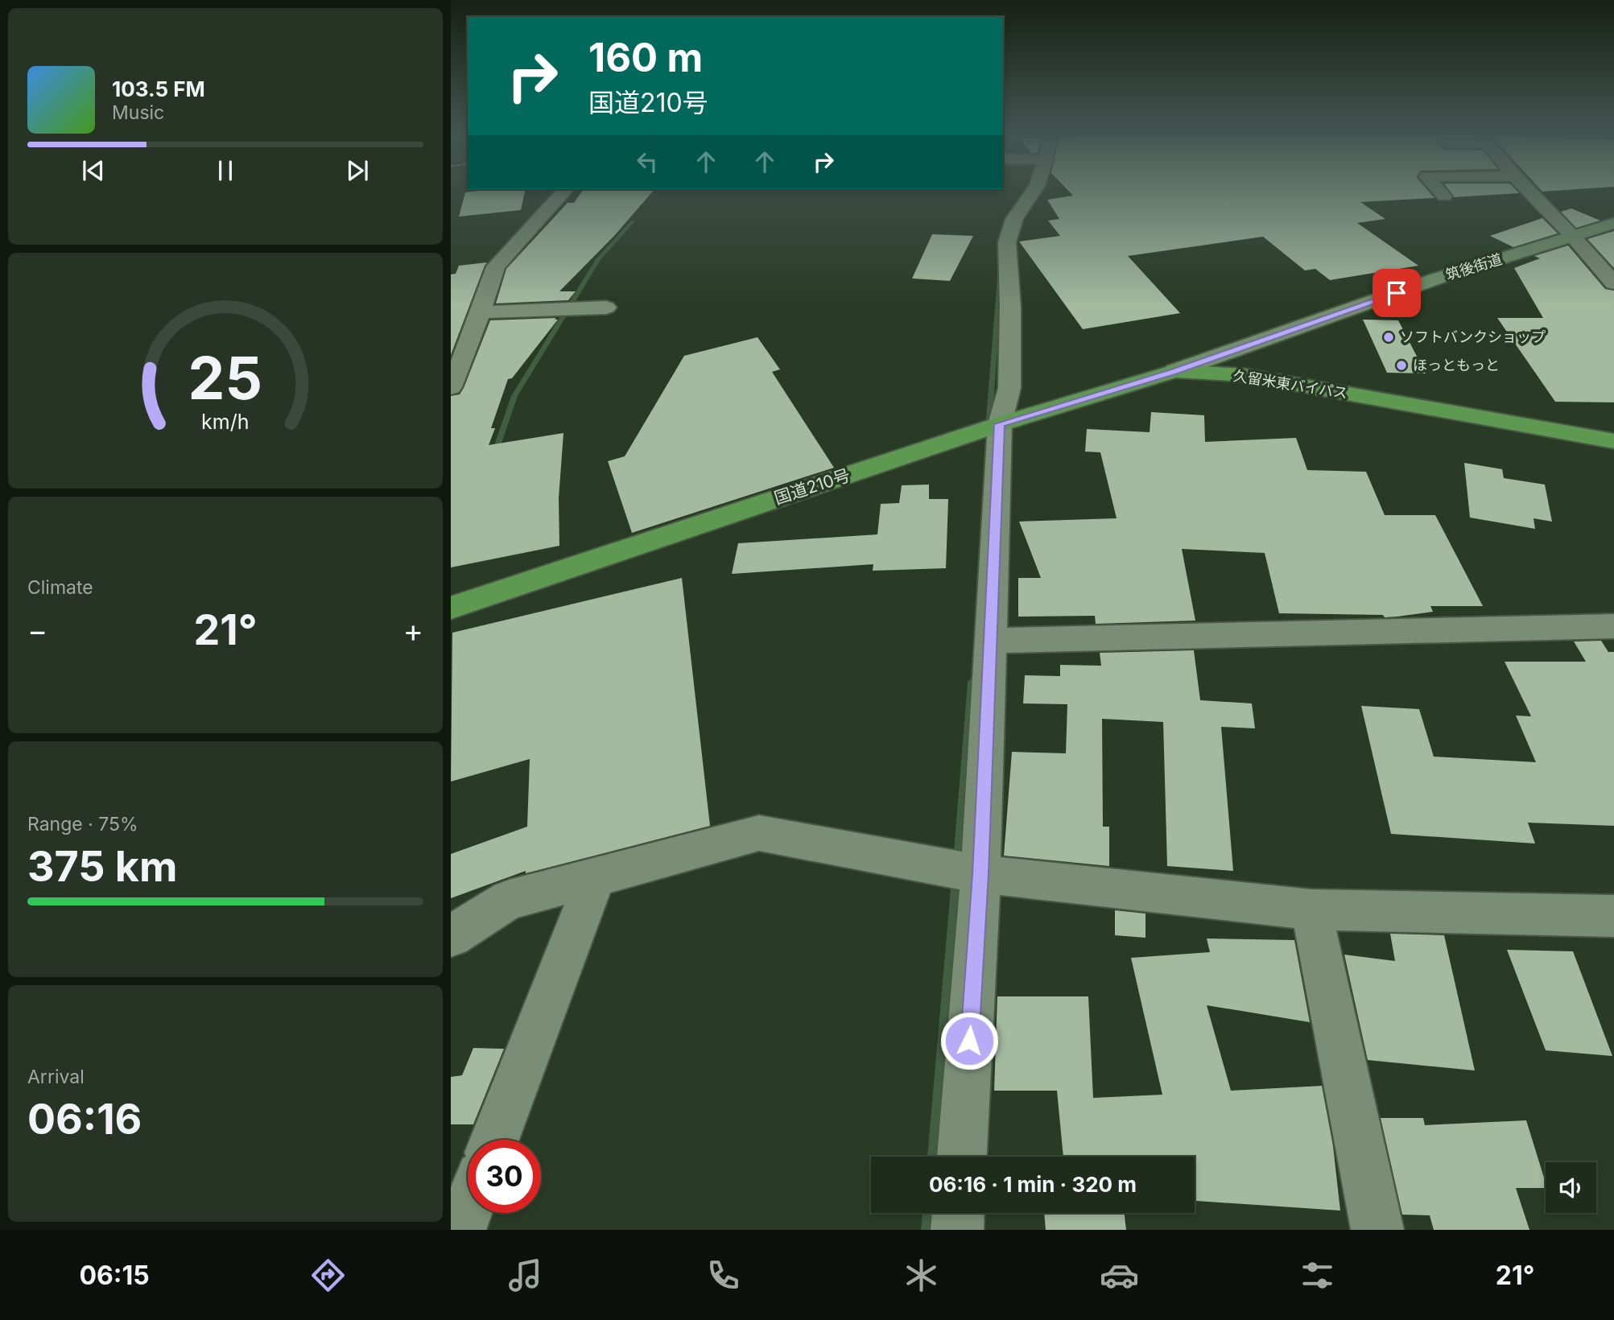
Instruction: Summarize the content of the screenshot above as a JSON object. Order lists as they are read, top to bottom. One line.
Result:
{"streets":{"highway":["久留米東バイパス","国道210号"],"street":["筑後街道"]},"crossings":[["筑後街道","久留米東バイパス"],["筑後街道","国道210号"],["久留米東バイパス","国道210号"]],"places":["ソフトバンクショップ","ほっともっと"],"page":{"turn":["160 m","国道210号"],"song":["103.5 FM","Music"],"tile":["Climate",["Range · 75%","375 km"],["Arrival","06:16"]],"heat":["−","21°","+"],"limit":"30","trip":"06:16 · 1 min · 320 m","tabs":["06:15","21°"],"gauge":["25","km/h"]}}
